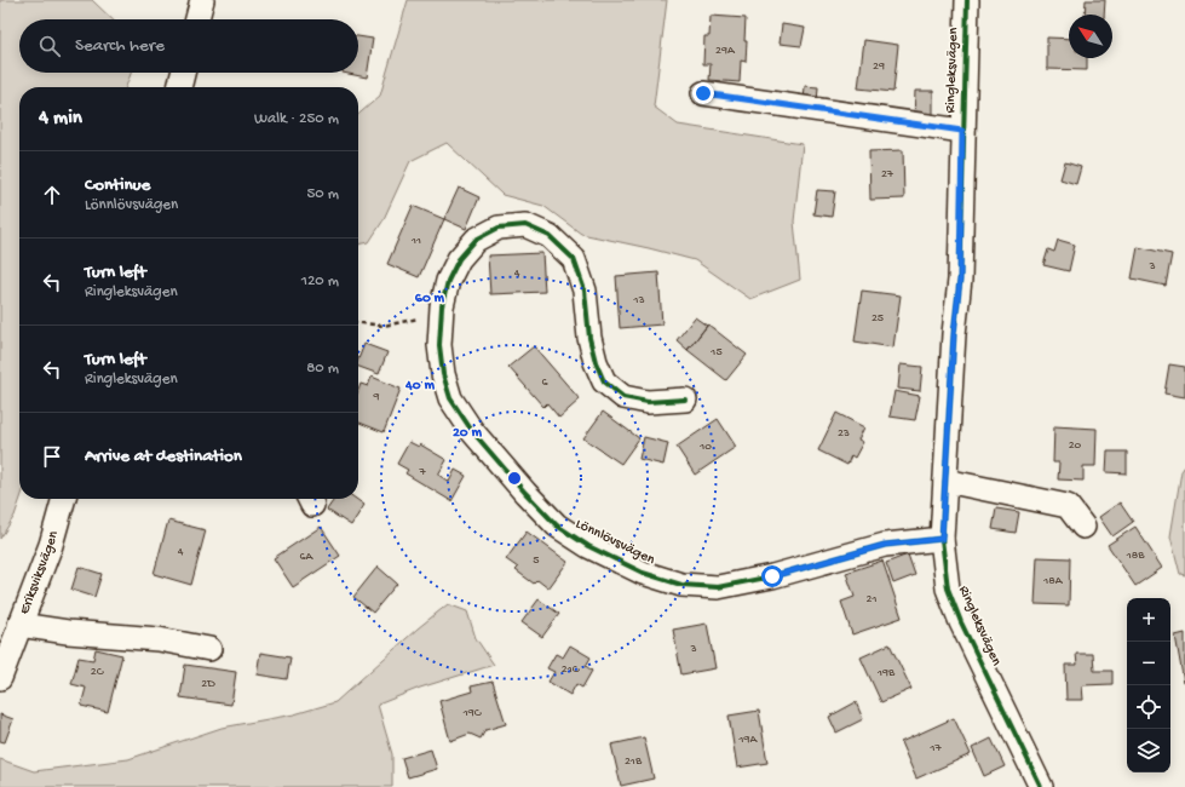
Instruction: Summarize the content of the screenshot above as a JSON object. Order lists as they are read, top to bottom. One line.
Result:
{"streets":{"street":["Ringleksvägen","Lönnlövsvägen","Eriksviksvägen"]},"crossings":[["Ringleksvägen","Lönnlövsvägen"]],"house_numbers":["29A","29","27","11","3","4","13","25","15","6","9","23","20","10","7","4","18B","6A","5","18A","21","3","21C","2C","19B","2D","19C","19A","17","21B"],"north":"top left","page":{"search":"Search here","heading":["4 min","Walk · 250 m"],"list":[["Continue","Lönnlövsvägen","50 m"],["Turn left","Ringleksvägen","120 m"],["Turn left","Ringleksvägen","80 m"],"Arrive at destination"],"map_buttons":["+","−"]},"rings":["60 m","40 m","20 m"]}
